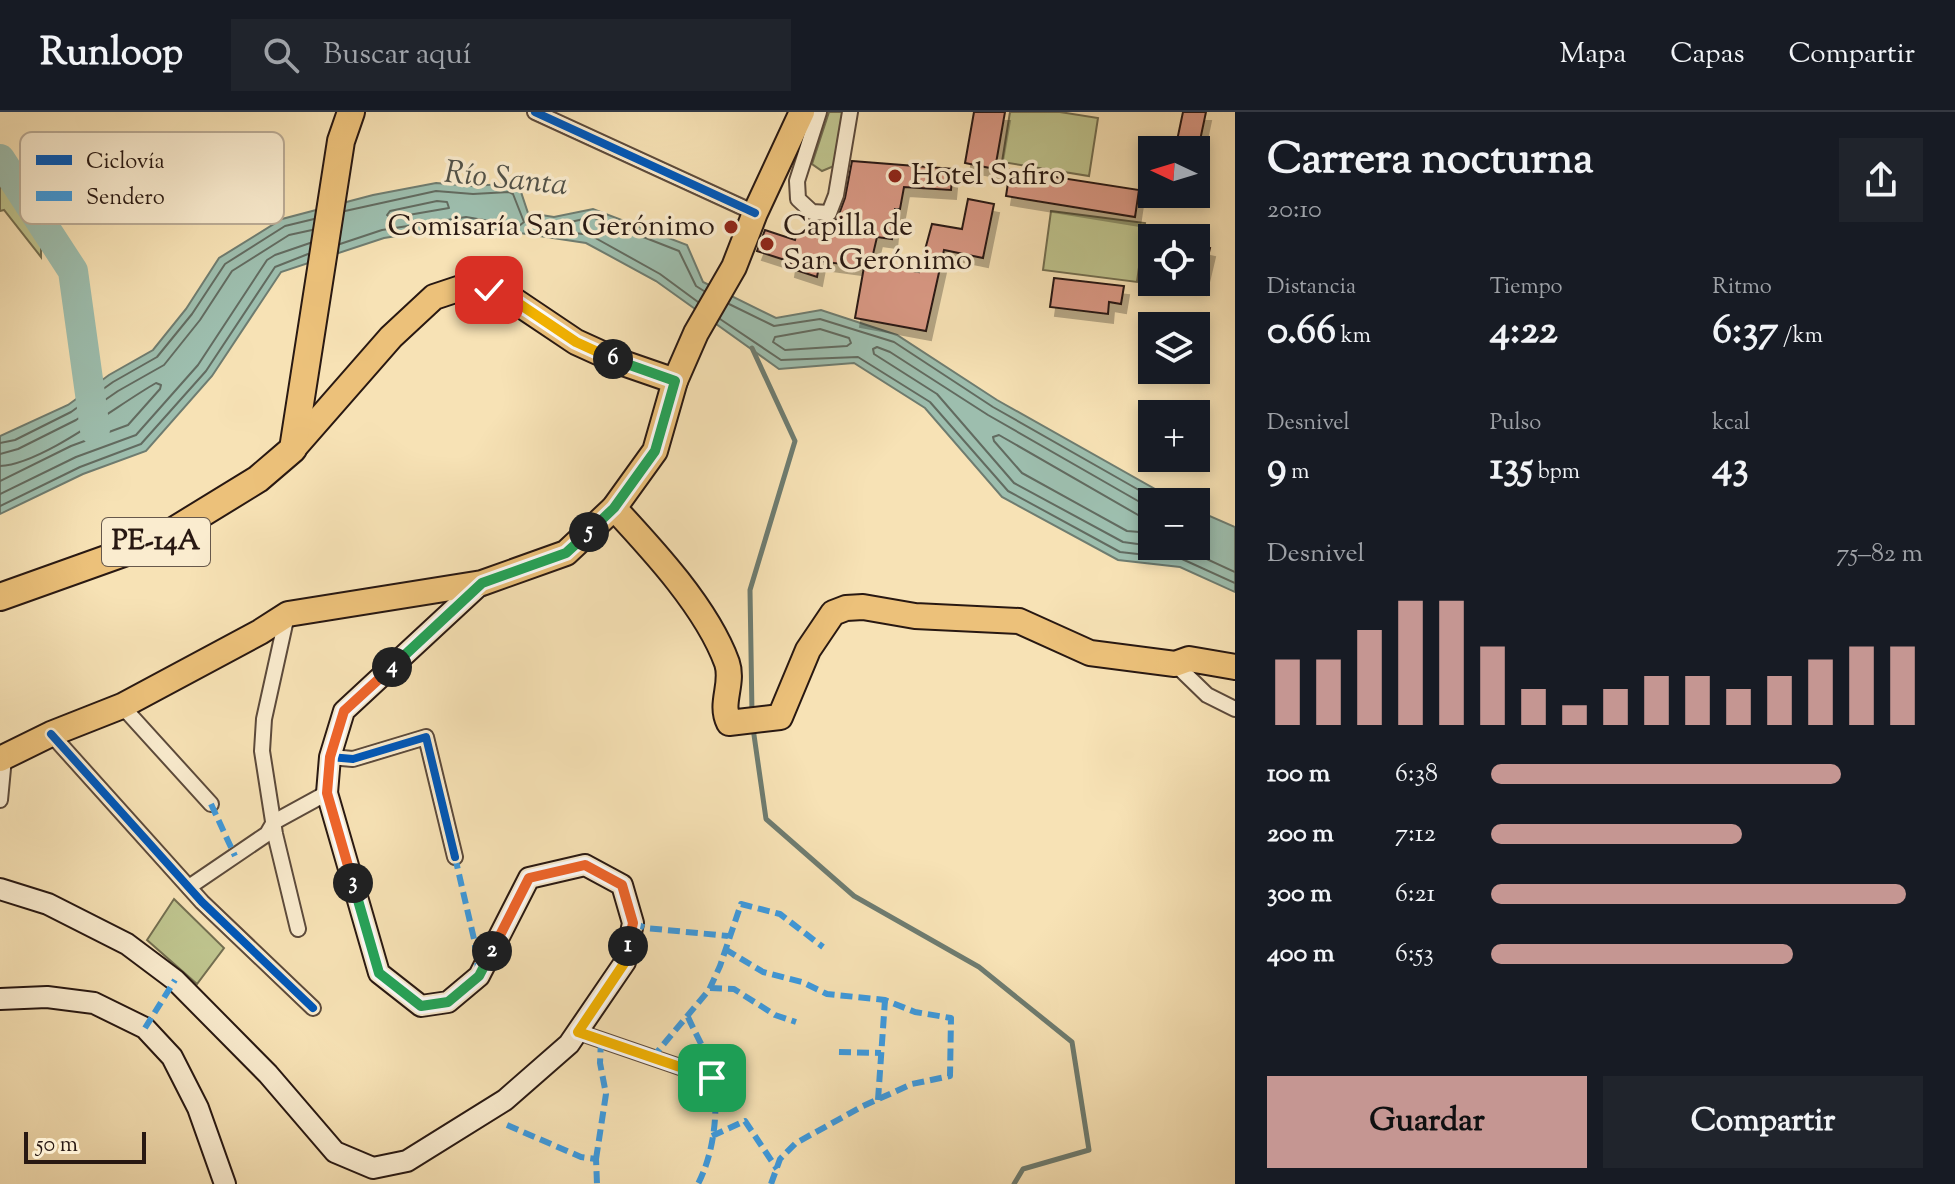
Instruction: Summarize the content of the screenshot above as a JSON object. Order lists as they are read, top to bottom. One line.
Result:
{"streets":{"highway":["PE-14A"]},"water":["Río Santa"],"places":["Hotel Safiro","Comisaría San Gerónimo","Capilla de San Gerónimo"],"legend":["Ciclovía","Sendero"],"scale_bar":"50 m","north":"left","page":{"header":"Runloop","search":"Buscar aquí","nav":["Mapa","Capas","Compartir"],"heading":["Carrera nocturna","20:10"],"map_buttons":["+","−"],"stats":[["Distancia","0.66 km"],["Tiempo","4:22"],["Ritmo","6:37 /km"],["Desnivel","9 m"],["Pulso","135 bpm"],["kcal","43"]],"pins":["6","5","4","3","1","2"],"chart":["Desnivel","75–82 m"],"list":[{"name":"100 m","note":"6:38"},{"name":"200 m","note":"7:12"},{"name":"300 m","note":"6:21"},{"name":"400 m","note":"6:53"}],"buttons":["Guardar","Compartir"],"scale":"50 m"}}
